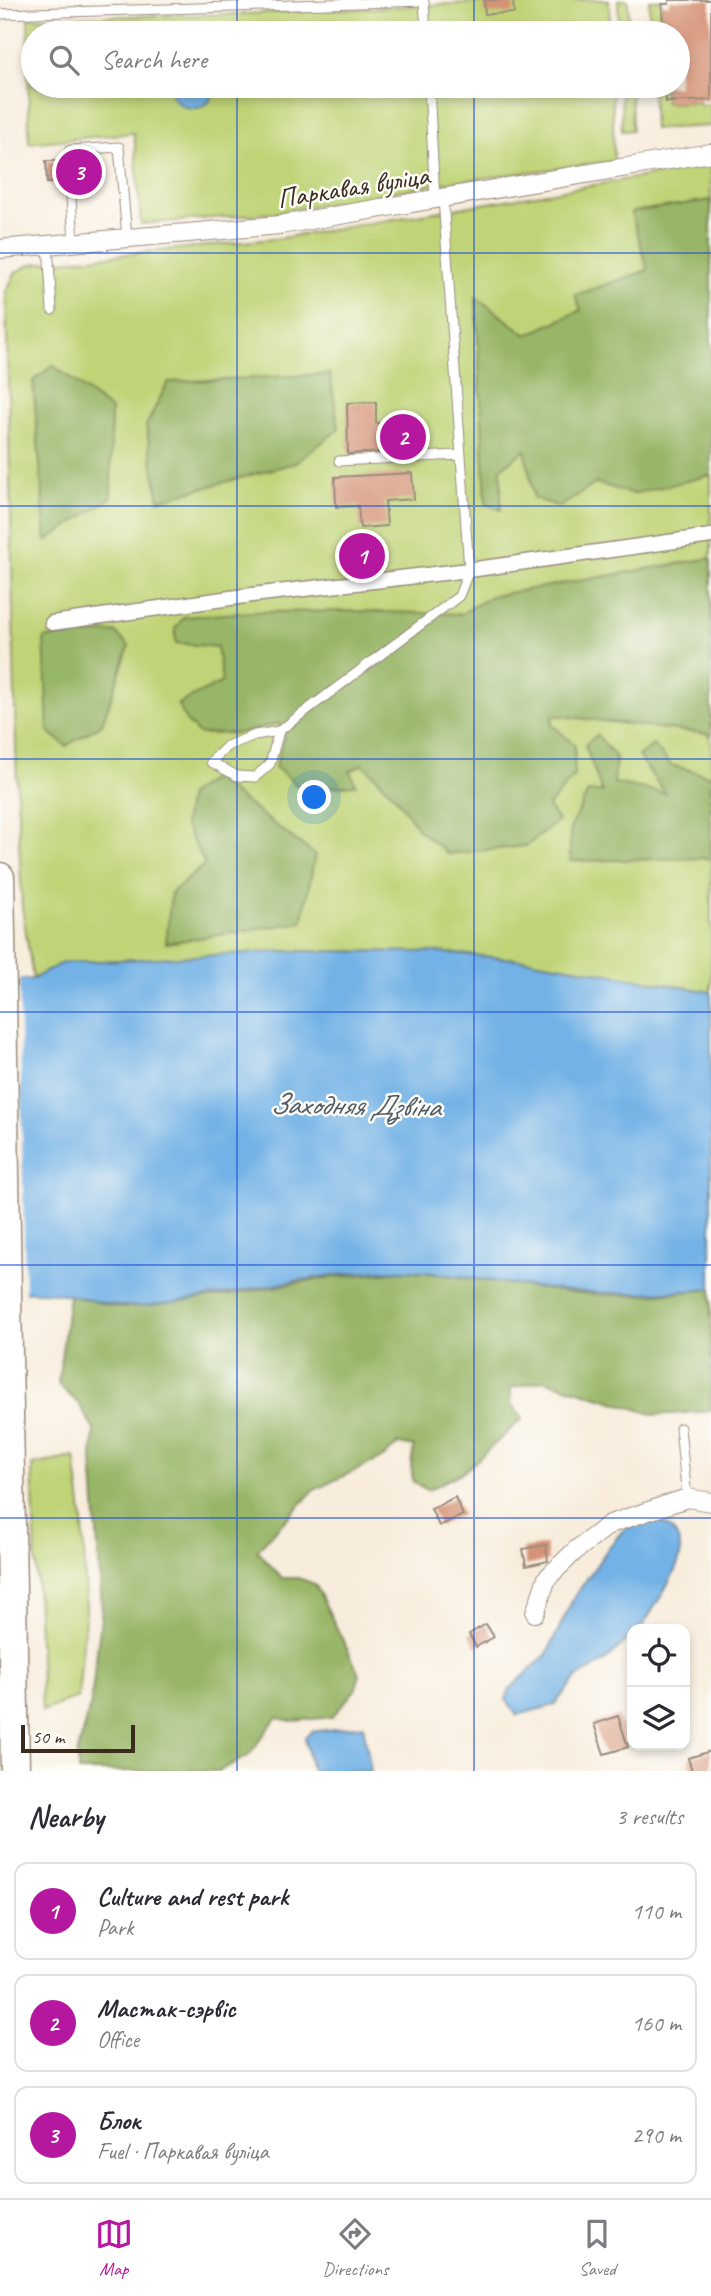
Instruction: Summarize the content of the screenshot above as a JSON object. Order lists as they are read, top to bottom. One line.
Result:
{"streets":{"street":["Паркавая вуліца"]},"water":["Заходняя Дзвіна"],"scale_bar":"50 m","page":{"search":"Search here","pins":["3","2","1"],"scale":"50 m","heading":["Nearby","3 results"],"list":[{"mark":"1","name":"Culture and rest park","note":"Park","value":"110 m"},{"mark":"2","name":"Мастак-сэрвіс","note":"Office","value":"160 m"},{"mark":"3","name":"Блок","note":"Fuel · Паркавая вуліца","value":"290 m"}],"nav":["Map","Directions","Saved"]}}
